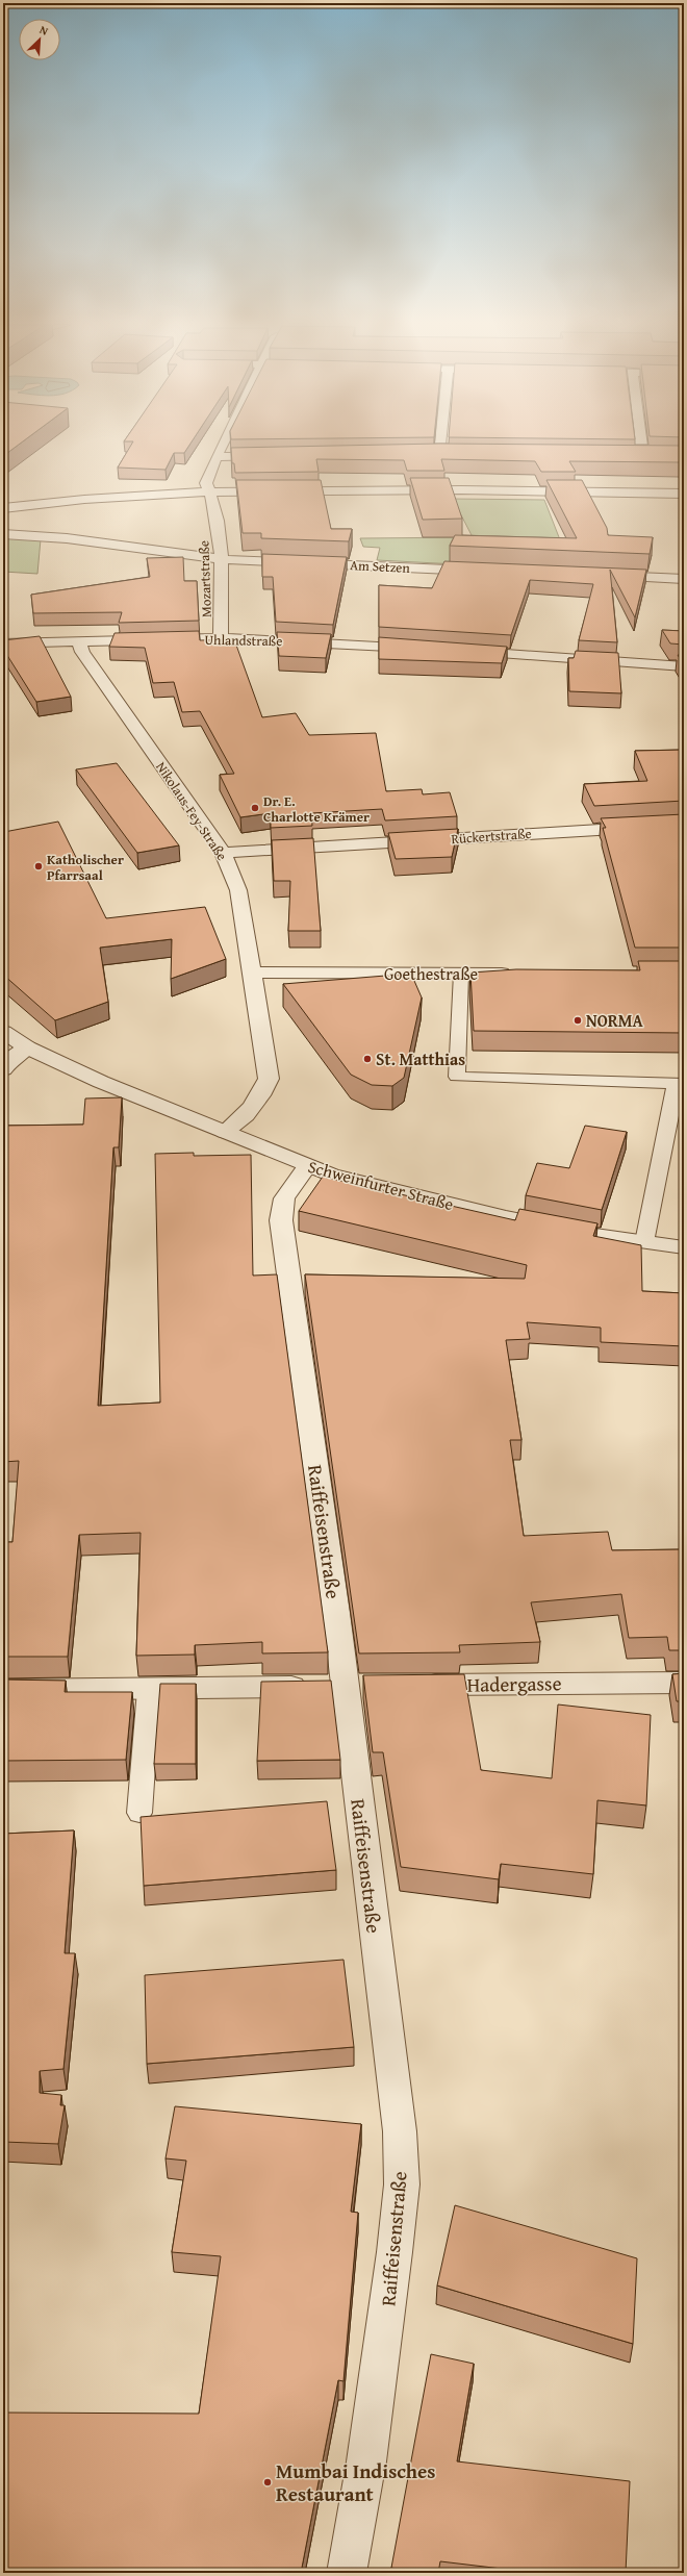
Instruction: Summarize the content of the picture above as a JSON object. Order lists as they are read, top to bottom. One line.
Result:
{"streets":{"street":["Am Setzen","Mozartstraße","Uhlandstraße","Nikolaus-Fey-Straße","Rückertstraße","Goethestraße","Schweinfurter Straße","Raiffeisenstraße","Hadergasse"]},"crossings":[["Am Setzen","Mozartstraße"],["Mozartstraße","Uhlandstraße"],["Uhlandstraße","Nikolaus-Fey-Straße"],["Nikolaus-Fey-Straße","Rückertstraße"],["Nikolaus-Fey-Straße","Goethestraße"],["Nikolaus-Fey-Straße","Schweinfurter Straße"],["Schweinfurter Straße","Raiffeisenstraße"]],"places":["Dr. E. Charlotte Krämer","Katholischer Pfarrsaal","NORMA","St. Matthias","Mumbai Indisches Restaurant"],"north":"top right"}
